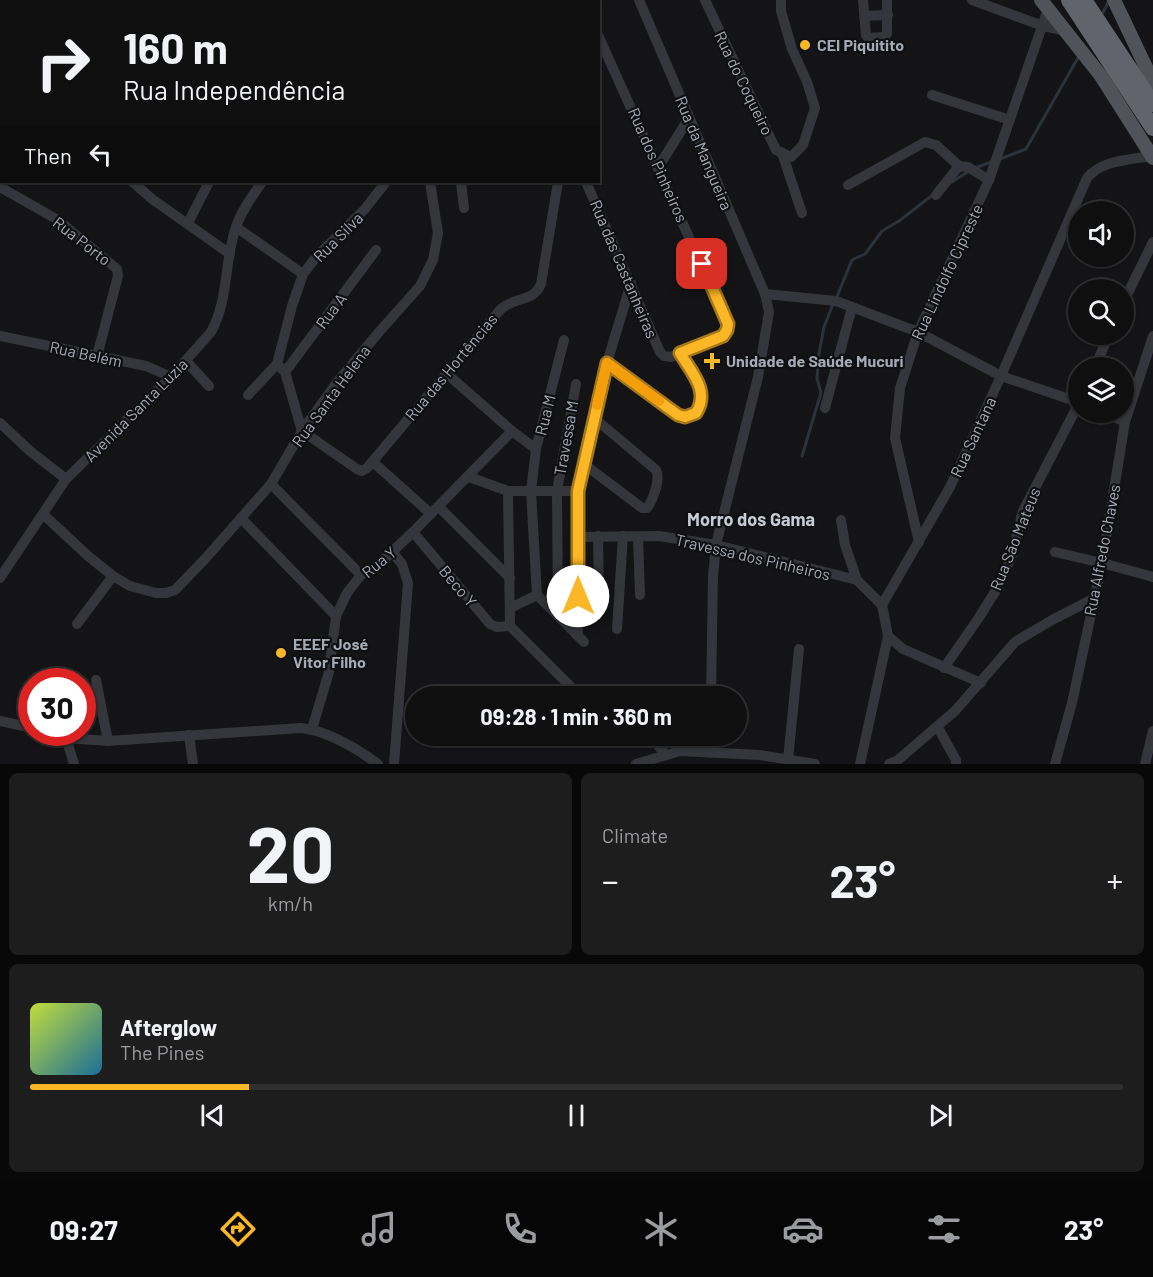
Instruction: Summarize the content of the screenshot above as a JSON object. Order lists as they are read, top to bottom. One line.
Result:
{"streets":{"street":["Rua do Coqueiro","Rua da Mangueira","Rua dos Pinheiros","Rua Silva","Rua Porto","Rua das Castanheiras","Rua Lindolfo Cipreste","Rua A","Rua Belém","Rua das Hortências","Rua Santa Helena","Avenida Santa Luzia","Rua M","Rua Santana","Travessa M","Rua São Mateus","Rua Alfredo Chaves","Travessa dos Pinheiros","Rua Y","Beco Y"]},"crossings":[["Rua da Mangueira","Travessa dos Pinheiros"],["Rua dos Pinheiros","Rua das Castanheiras"],["Rua Silva","Rua A"],["Rua Porto","Rua Belém"],["Rua Lindolfo Cipreste","Rua Santana"],["Rua Belém","Avenida Santa Luzia"],["Rua Y","Beco Y"]],"districts":["Morro dos Gama"],"places":{"other":["CEI Piquitito","EEEF José Vitor Filho"],"health":["Unidade de Saúde Mucuri"]},"page":{"turn":["160 m","Rua Independência"],"then":"Then","limit":"30","trip":"09:28 · 1 min · 360 m","tile":[["20","km/h"],"Climate"],"heat":["−","23°","+"],"song":["Afterglow","The Pines"],"tabs":["09:27","23°"]}}
